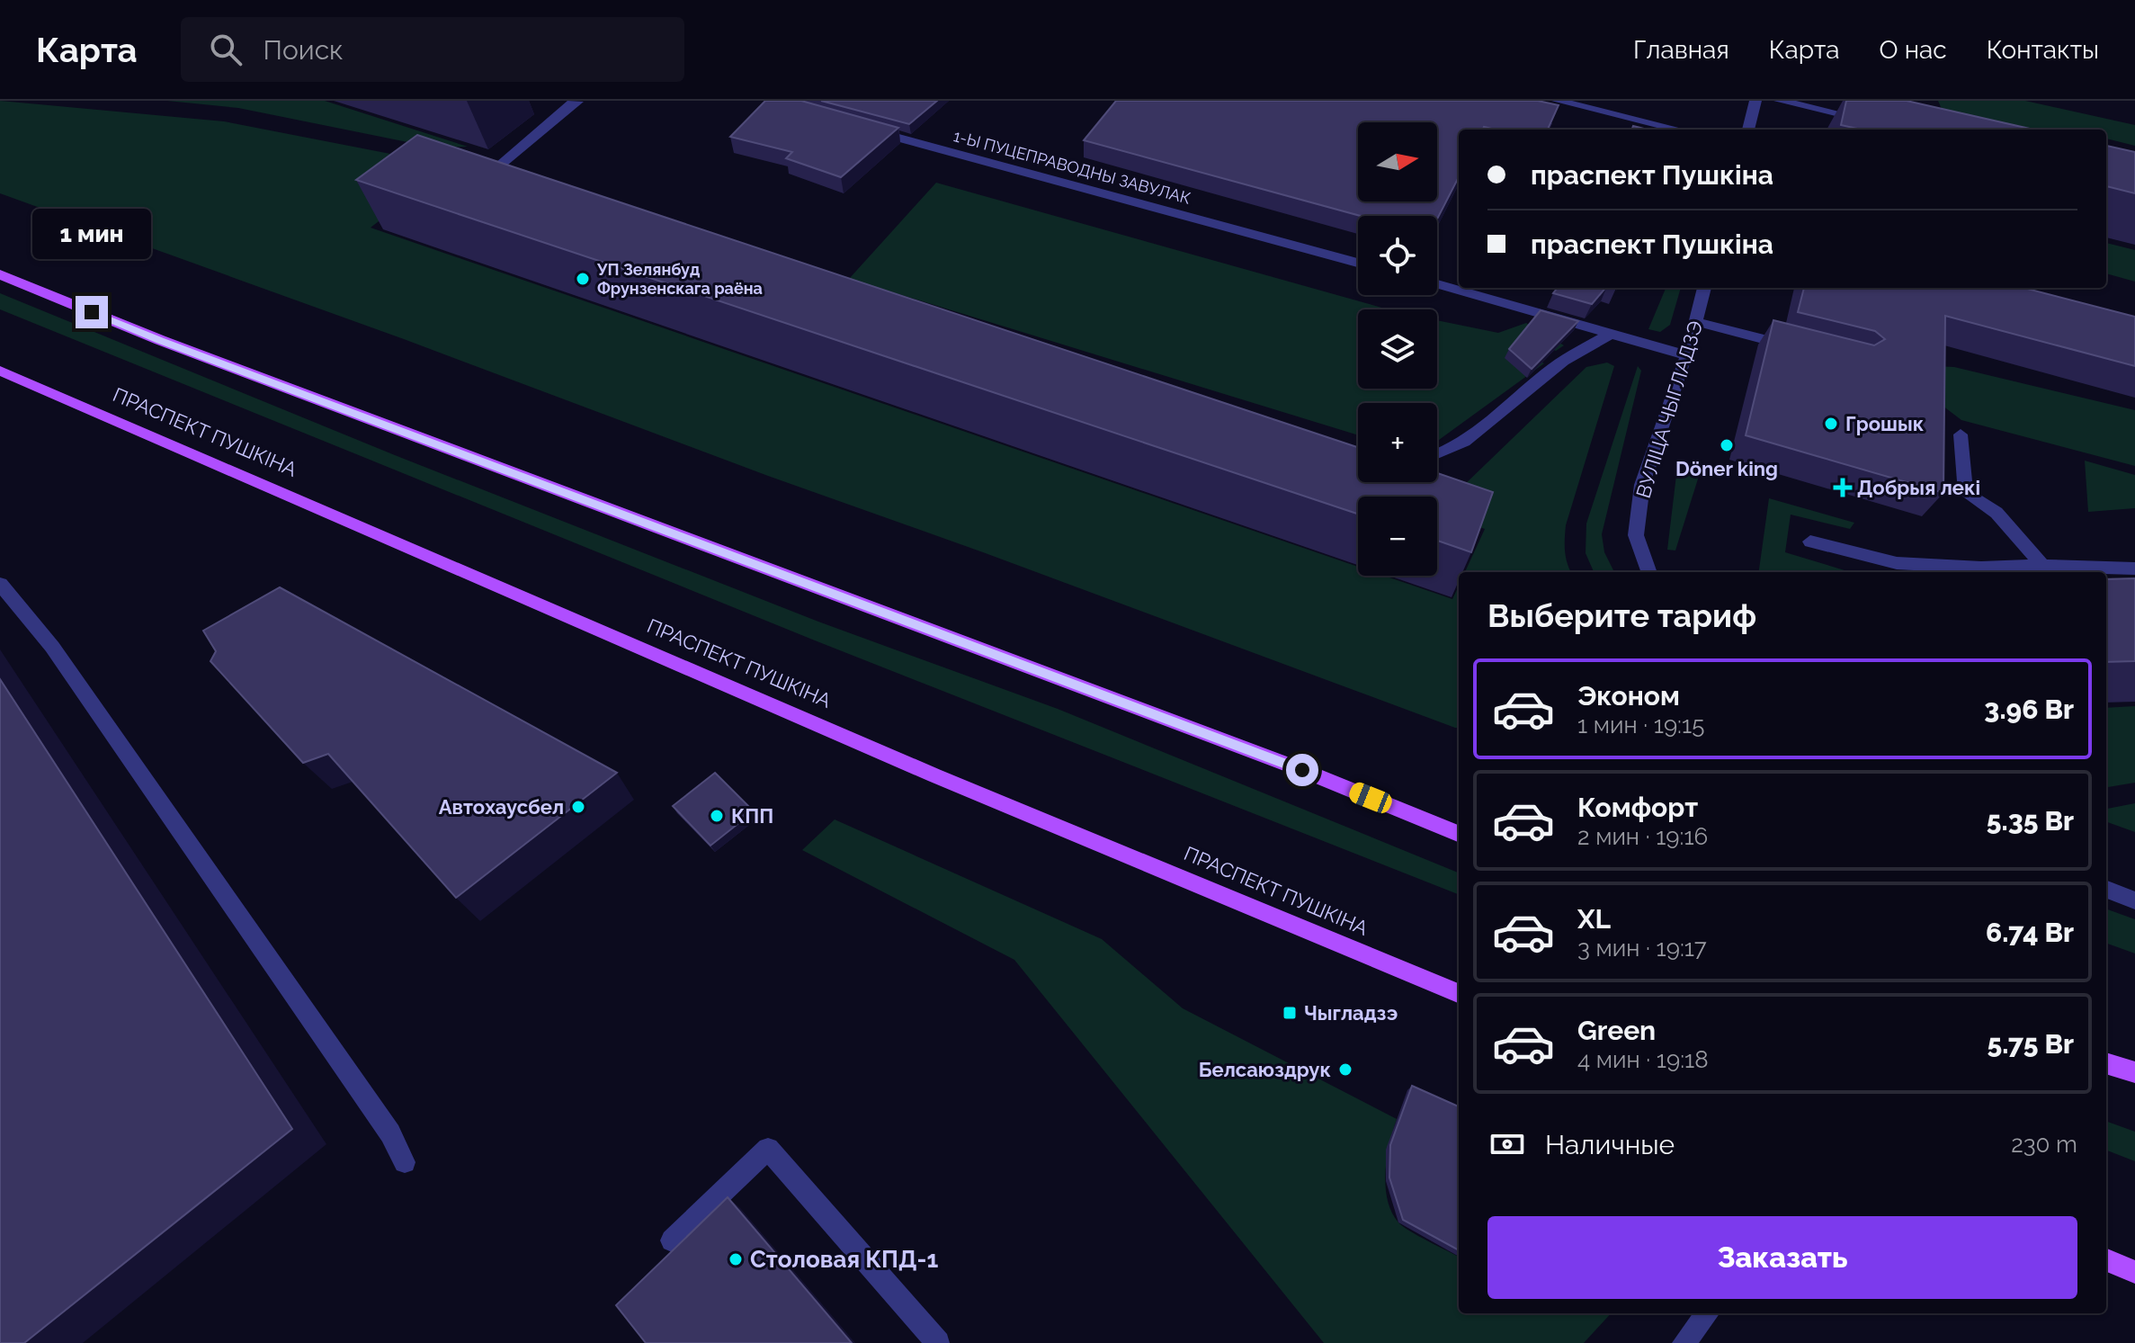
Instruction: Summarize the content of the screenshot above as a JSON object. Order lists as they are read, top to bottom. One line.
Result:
{"streets":{"main road":["ПРАСПЕКТ ПУШКІНА"],"street":["1-Ы ПУЦЕПРАВОДНЫ ЗАВУЛАК","ВУЛІЦА ЧЫГЛАДЗЭ"]},"places":{"other":["УП Зелянбуд Фрунзенскага раёна","Грошык","Döner king","Автохаусбел","КПП","Белсаюздрук","Столовая КПД-1"],"health":["Добрыя лекі"],"transit":["Чыгладзэ"]},"north":"right","page":{"header":"Карта","search":"Поиск","nav":["Главная","Карта","О нас","Контакты"],"map_buttons":["+","−"],"banner":["праспект Пушкіна","праспект Пушкіна"],"bubble":"1 мин","heading":"Выберите тариф","list":[{"name":"Эконом","note":"1 мин · 19:15","value":"3.96 Br"},{"name":"Комфорт","note":"2 мин · 19:16","value":"5.35 Br"},{"name":"XL","note":"3 мин · 19:17","value":"6.74 Br"},{"name":"Green","note":"4 мин · 19:18","value":"5.75 Br"}],"pay":["Наличные","230 m"],"buttons":"Заказать"}}
